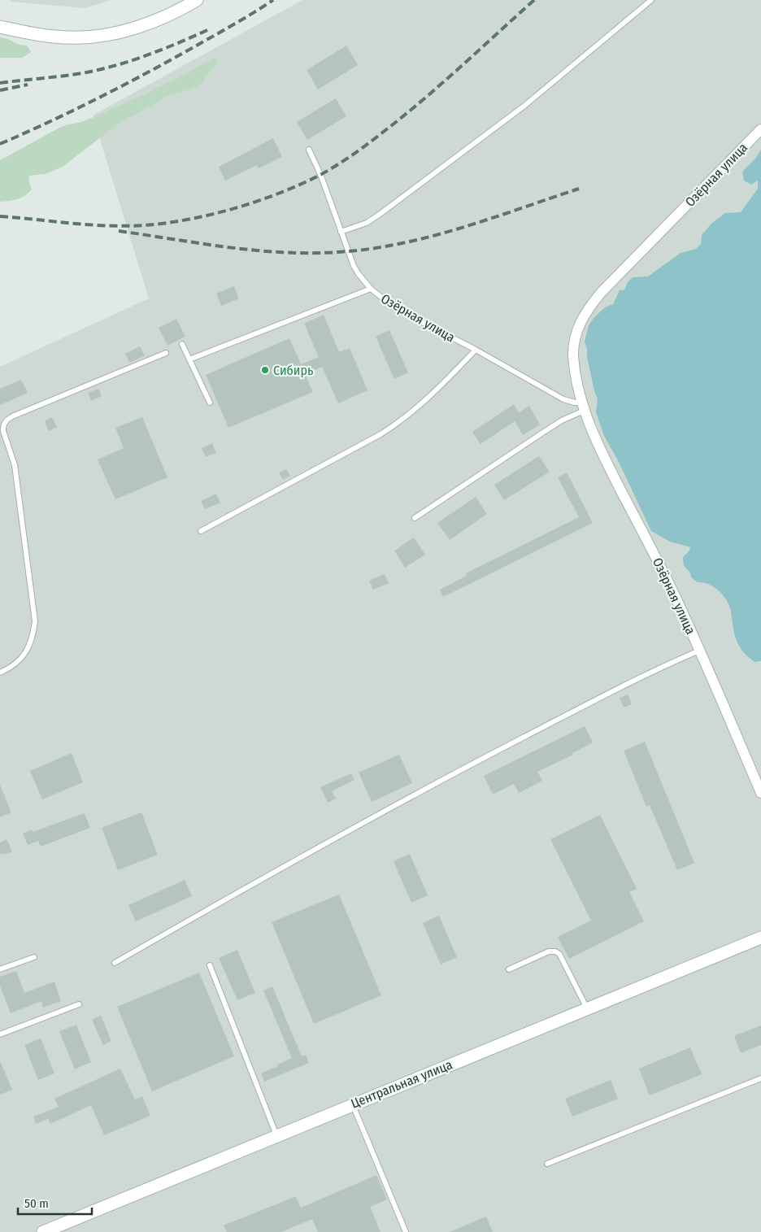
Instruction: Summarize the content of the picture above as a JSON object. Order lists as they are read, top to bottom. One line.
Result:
{"streets":{"street":["Озёрная улица","Центральная улица"]},"places":["Сибирь"],"scale_bar":"50 m"}
